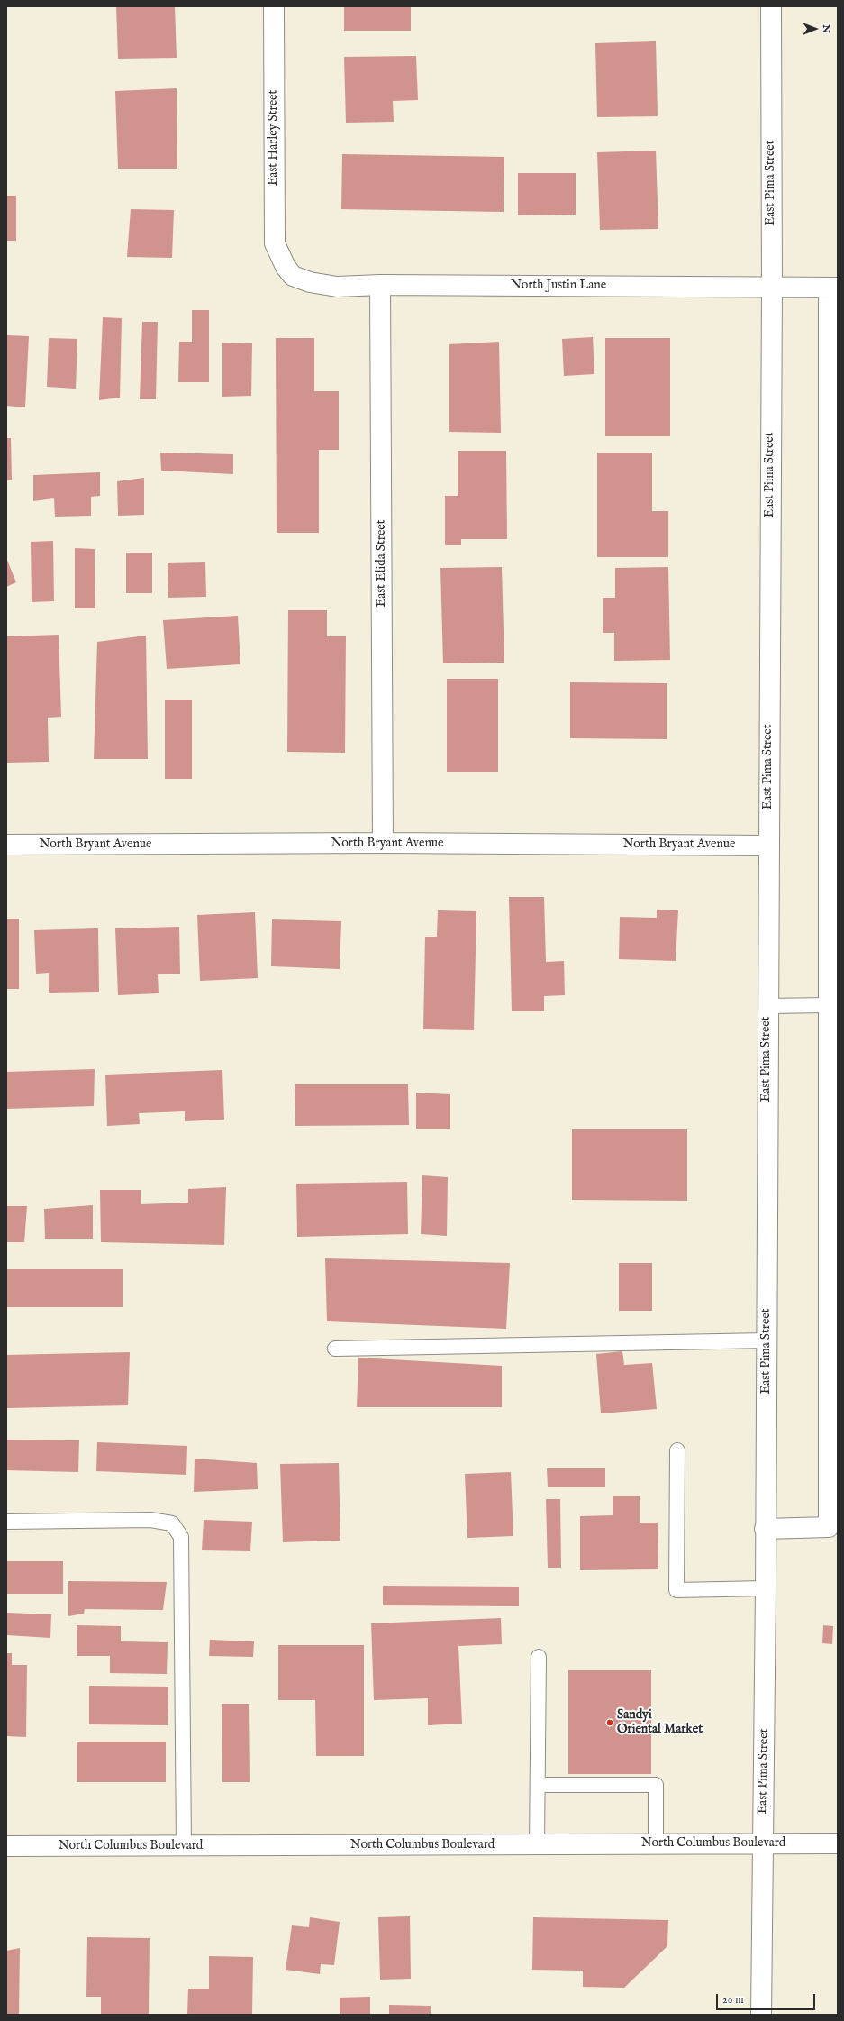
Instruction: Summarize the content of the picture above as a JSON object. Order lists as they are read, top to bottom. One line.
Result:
{"streets":{"street":["East Harley Street","East Pima Street","North Justin Lane","East Elida Street","North Bryant Avenue","North Columbus Boulevard"]},"crossings":[["East Harley Street","North Justin Lane"],["East Pima Street","North Justin Lane"],["East Pima Street","North Bryant Avenue"],["East Pima Street","North Columbus Boulevard"],["North Justin Lane","East Elida Street"],["East Elida Street","North Bryant Avenue"]],"places":["Sandyi Oriental Market"],"scale_bar":"20 m","north":"right"}
